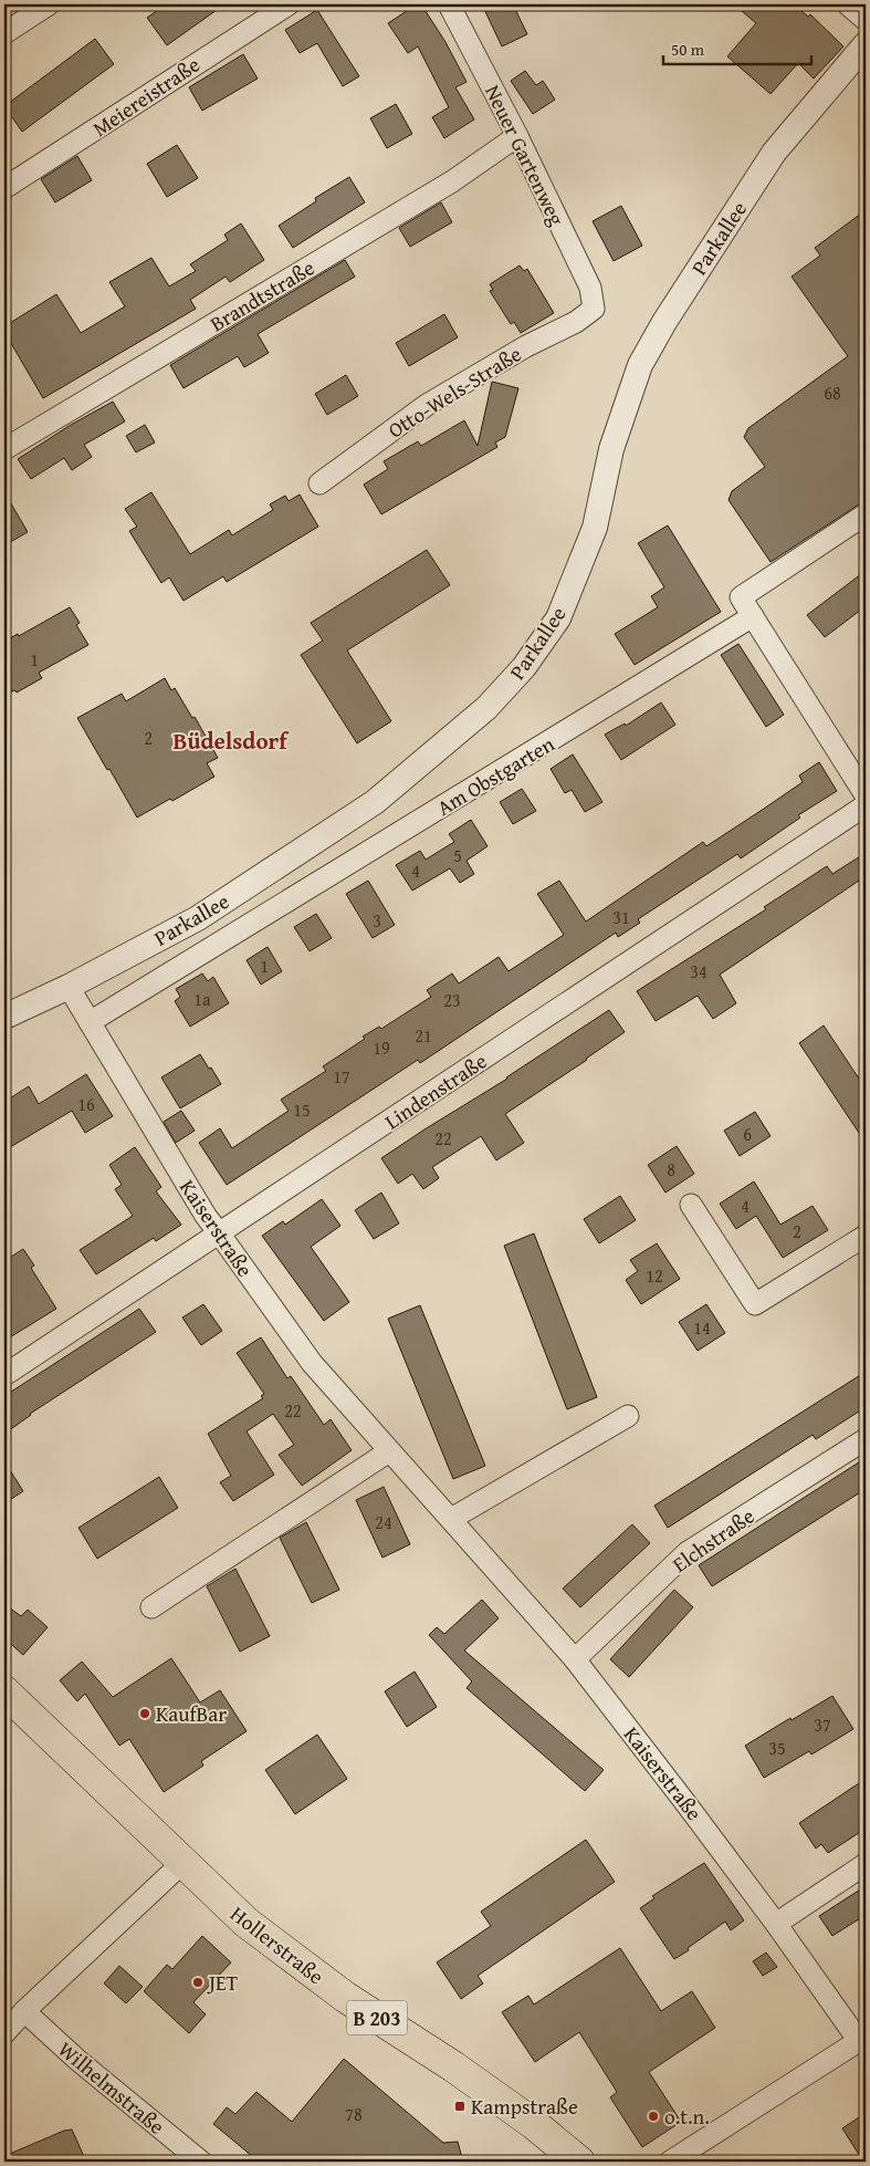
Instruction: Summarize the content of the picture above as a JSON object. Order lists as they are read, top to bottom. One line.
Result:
{"streets":{"main road":["Hollerstraße","B 203"],"street":["Meiereistraße","Neuer Gartenweg","Parkallee","Brandtstraße","Otto-Wels-Straße","Am Obstgarten","Lindenstraße","Kaiserstraße","Elchstraße","Wilhelmstraße"]},"crossings":[["Neuer Gartenweg","Brandtstraße"],["Neuer Gartenweg","Otto-Wels-Straße"],["Parkallee","Kaiserstraße"],["Am Obstgarten","Kaiserstraße"],["Lindenstraße","Kaiserstraße"],["Kaiserstraße","Elchstraße"]],"districts":["Büdelsdorf"],"places":{"other":["KaufBar","JET","o.t.n."],"transit":["Kampstraße"]},"house_numbers":["68","1","2","5","4","31","3","1","34","1a","23","21","19","17","16","15","6","22","8","4","2","12","14","22","24","37","35","78"],"scale_bar":"50 m"}
